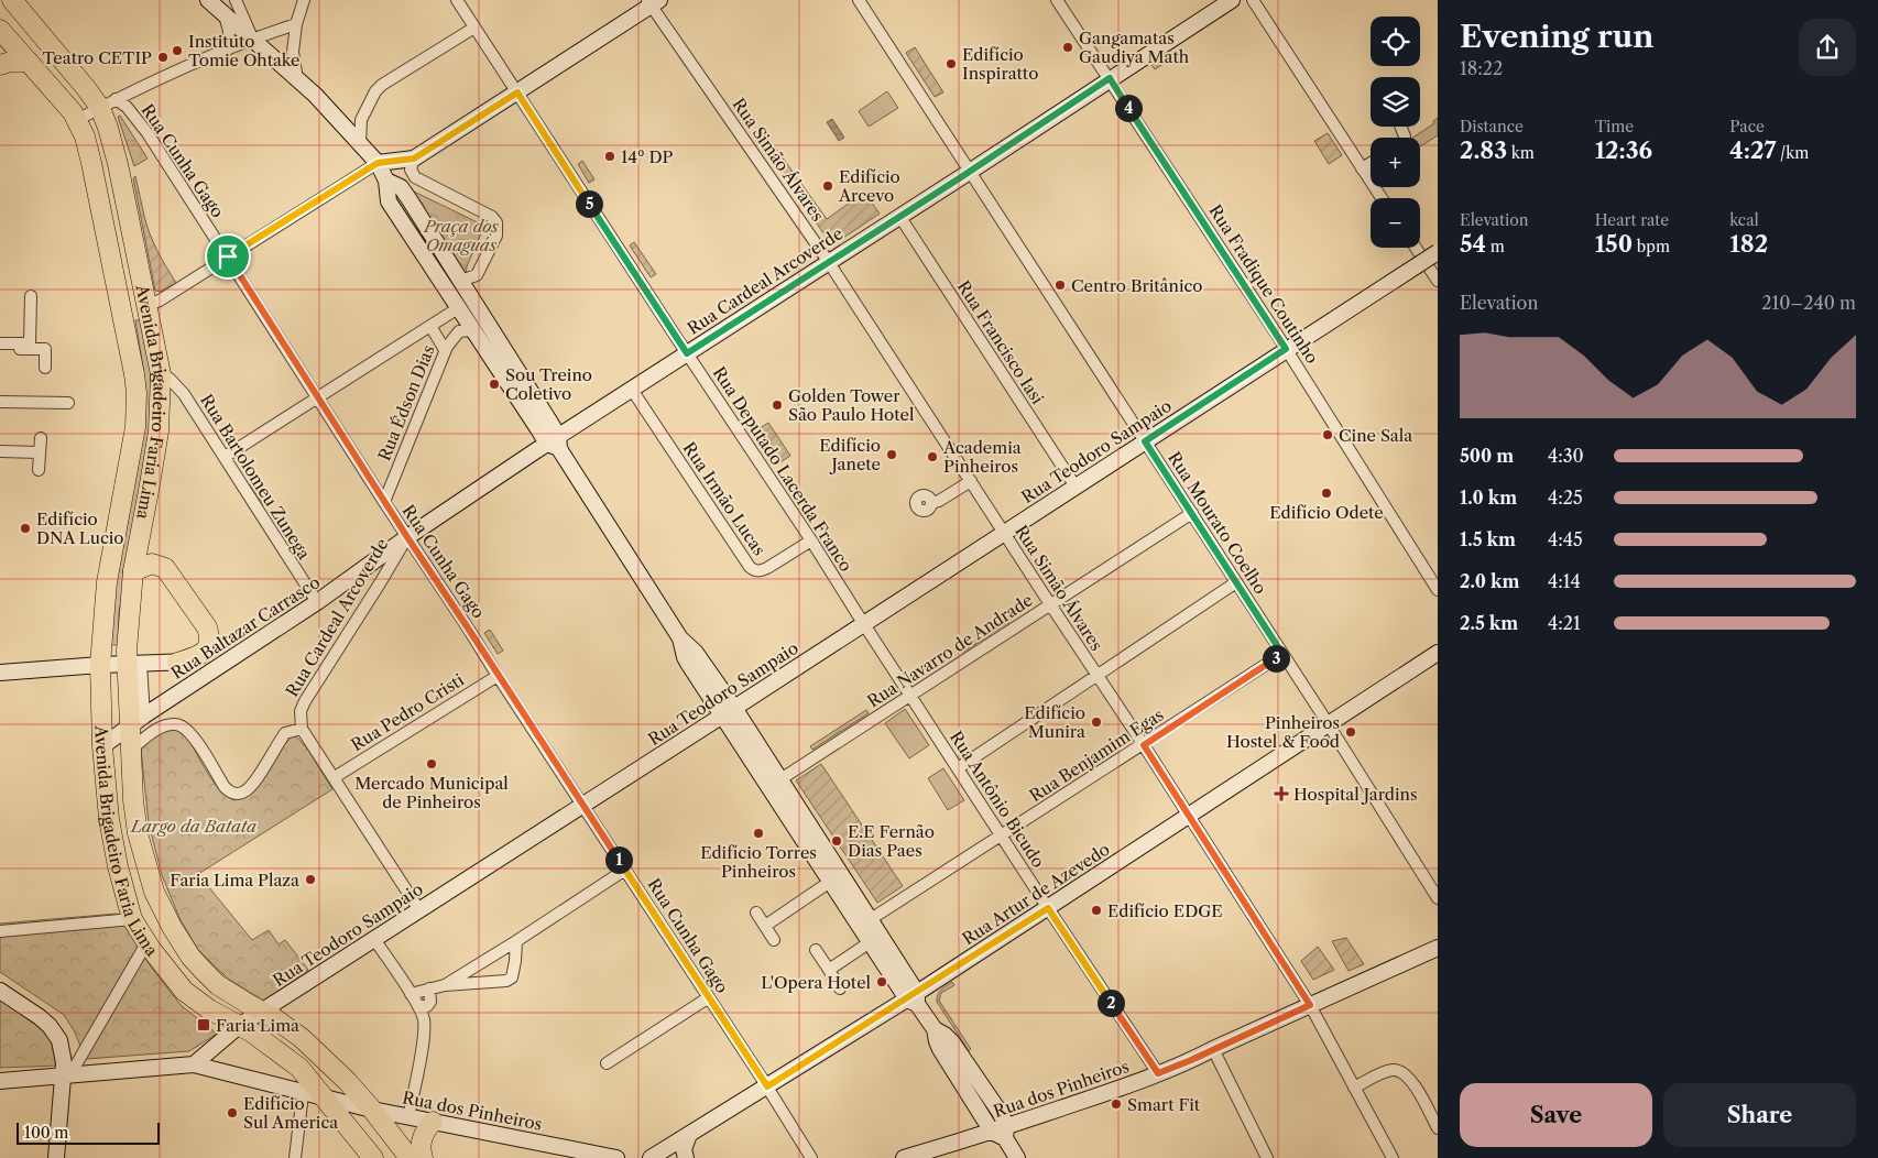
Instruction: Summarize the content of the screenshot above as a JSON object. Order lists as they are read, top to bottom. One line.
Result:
{"streets":{"highway":["Avenida Brigadeiro Faria Lima"],"main road":["Rua Cardeal Arcoverde","Rua Teodoro Sampaio","Rua Baltazar Carrasco","Rua Artur de Azevedo","Rua dos Pinheiros"],"street":["Rua Simão Álvares","Rua Cunha Gago","Rua Fradique Coutinho","Rua Francisco Iasi","Rua Édson Dias","Rua Deputado Lacerda Franco","Rua Bartolomeu Zunega","Rua Irmão Lucas","Rua Mourato Coelho","Rua Navarro de Andrade","Rua Pedro Cristi","Rua Benjamim Egas","Rua Antônio Bicudo"]},"crossings":[["Rua Simão Álvares","Rua Cardeal Arcoverde"],["Rua Simão Álvares","Rua Teodoro Sampaio"],["Rua Simão Álvares","Rua Navarro de Andrade"],["Rua Simão Álvares","Rua Benjamim Egas"],["Rua Simão Álvares","Rua Artur de Azevedo"],["Rua Simão Álvares","Rua dos Pinheiros"],["Rua Cunha Gago","Rua Cardeal Arcoverde"],["Rua Cunha Gago","Avenida Brigadeiro Faria Lima"],["Rua Cunha Gago","Rua Édson Dias"],["Rua Cunha Gago","Rua Teodoro Sampaio"],["Rua Cunha Gago","Rua Baltazar Carrasco"],["Rua Cunha Gago","Rua Pedro Cristi"],["Rua Cunha Gago","Rua Artur de Azevedo"],["Rua Cardeal Arcoverde","Rua Fradique Coutinho"],["Rua Cardeal Arcoverde","Rua Francisco Iasi"],["Rua Cardeal Arcoverde","Rua Deputado Lacerda Franco"],["Rua Cardeal Arcoverde","Rua Irmão Lucas"],["Rua Cardeal Arcoverde","Rua Mourato Coelho"],["Rua Cardeal Arcoverde","Rua Baltazar Carrasco"],["Rua Fradique Coutinho","Rua Teodoro Sampaio"],["Rua Francisco Iasi","Rua Teodoro Sampaio"],["Avenida Brigadeiro Faria Lima","Rua Teodoro Sampaio"],["Avenida Brigadeiro Faria Lima","Rua Bartolomeu Zunega"],["Avenida Brigadeiro Faria Lima","Rua Baltazar Carrasco"],["Avenida Brigadeiro Faria Lima","Rua dos Pinheiros"],["Rua Teodoro Sampaio","Rua Deputado Lacerda Franco"],["Rua Teodoro Sampaio","Rua Mourato Coelho"],["Rua Teodoro Sampaio","Rua Antônio Bicudo"],["Rua Deputado Lacerda Franco","Rua Irmão Lucas"],["Rua Deputado Lacerda Franco","Rua Antônio Bicudo"],["Rua Bartolomeu Zunega","Rua Baltazar Carrasco"],["Rua Mourato Coelho","Rua Navarro de Andrade"],["Rua Mourato Coelho","Rua Benjamim Egas"],["Rua Mourato Coelho","Rua Artur de Azevedo"],["Rua Navarro de Andrade","Rua Antônio Bicudo"],["Rua Benjamim Egas","Rua Antônio Bicudo"],["Rua Antônio Bicudo","Rua Artur de Azevedo"],["Rua Antônio Bicudo","Rua dos Pinheiros"]],"parks":["Praça dos Omaguás","Largo da Batata"],"places":{"other":["Gangamatas Gaudiya Math","Instituto Tomie Ohtake","Teatro CETIP","Edifício Inspiratto","14º DP","Edifício Arcevo","Centro Britânico","Sou Treino Coletivo","Golden Tower São Paulo Hotel","Cine Sala","Edifício Janete","Academia Pinheiros","Edifício Odete","Edifício DNA Lucio","Edifício Munira","Pinheiros Hostel & Food","Mercado Municipal de Pinheiros","Edifício Torres Pinheiros","E.E Fernão Dias Paes","Faria Lima Plaza","Edifício EDGE","L'Opera Hotel","Smart Fit","Edifício Sul America"],"health":["Hospital Jardins"],"transit":["Faria Lima"]},"scale_bar":"100 m","page":{"heading":["Evening run","18:22"],"map_buttons":["+","−"],"stats":[["Distance","2.83 km"],["Time","12:36"],["Pace","4:27 /km"],["Elevation","54 m"],["Heart rate","150 bpm"],["kcal","182"]],"pins":["4","5","3","1","2"],"chart":["Elevation","210–240 m"],"list":[{"name":"500 m","note":"4:30"},{"name":"1.0 km","note":"4:25"},{"name":"1.5 km","note":"4:45"},{"name":"2.0 km","note":"4:14"},{"name":"2.5 km","note":"4:21"}],"buttons":["Save","Share"],"scale":"100 m"}}
